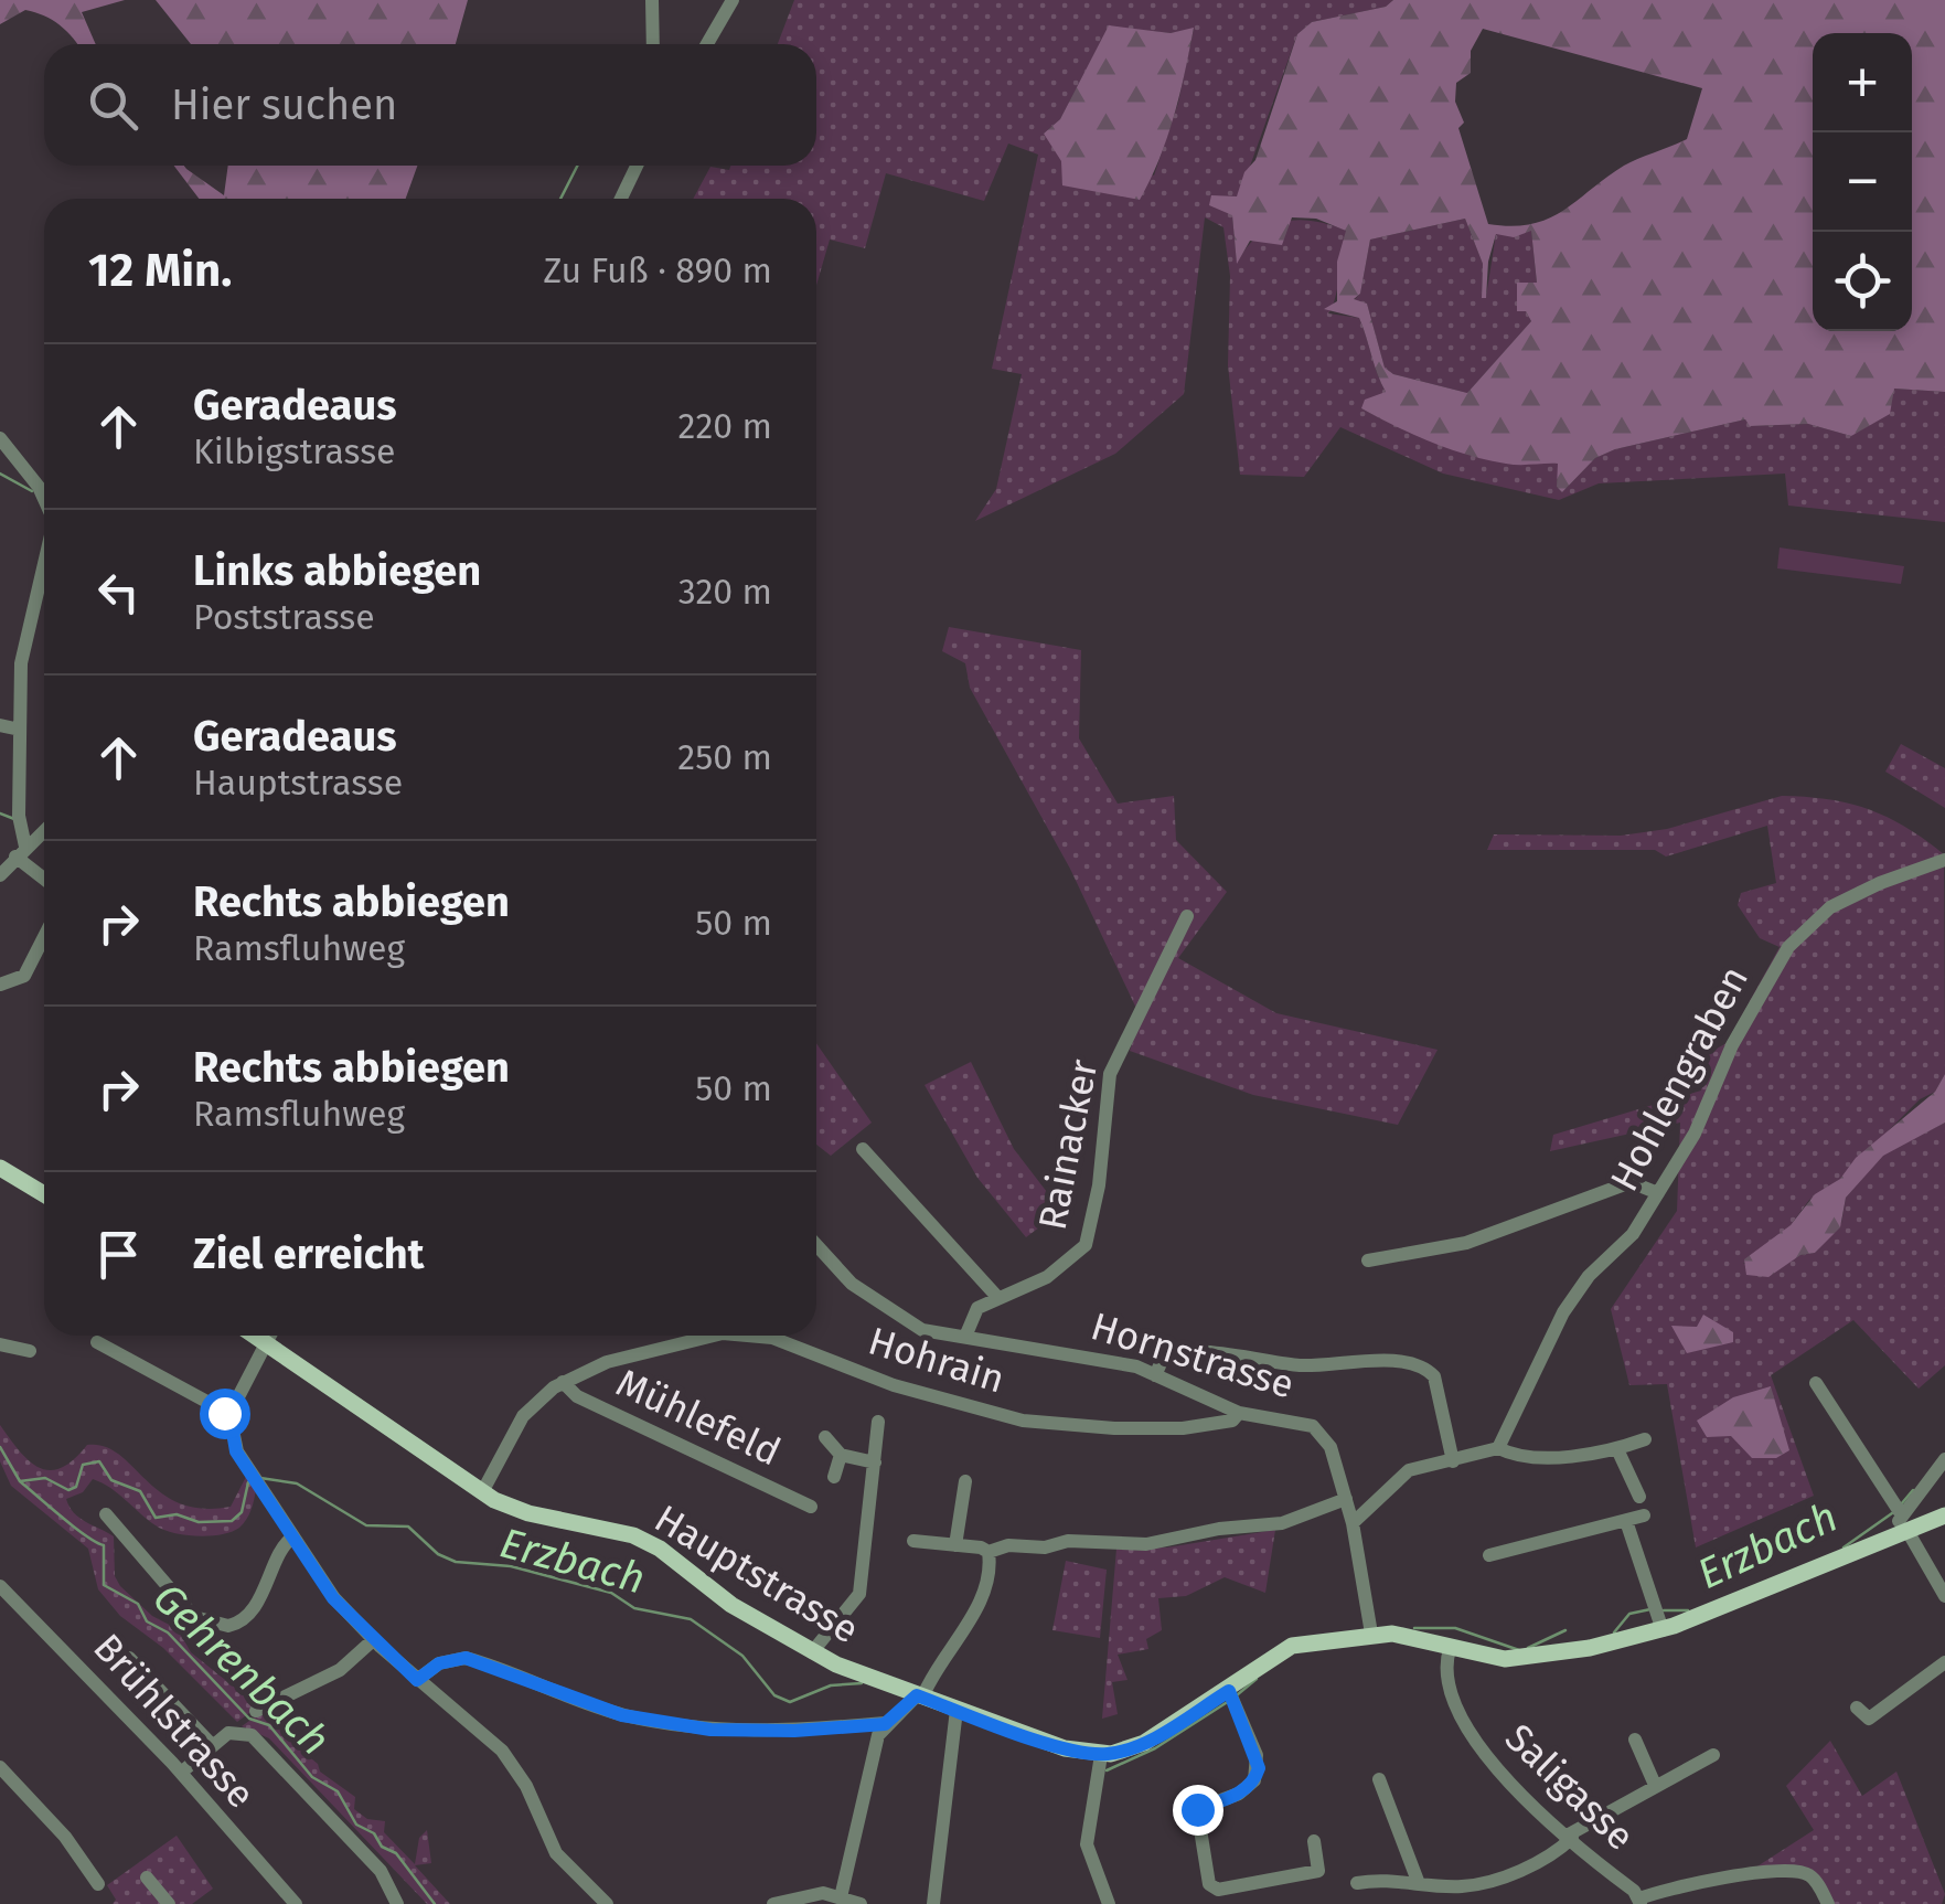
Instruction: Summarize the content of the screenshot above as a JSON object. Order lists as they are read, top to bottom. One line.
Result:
{"streets":{"main road":["Hauptstrasse"],"street":["Hohlengraben","Rainacker","Hornstrasse","Hohrain","Mühlefeld","Brühlstrasse","Saligasse"]},"crossings":[["Rainacker","Hornstrasse"],["Hornstrasse","Hohrain"],["Hohrain","Mühlefeld"],["Hohrain","Hauptstrasse"]],"water":["Erzbach","Gehrenbach"],"page":{"map_buttons":["+","−"],"search":"Hier suchen","heading":["12 Min.","Zu Fuß · 890 m"],"list":[["Geradeaus","Kilbigstrasse","220 m"],["Links abbiegen","Poststrasse","320 m"],["Geradeaus","Hauptstrasse","250 m"],["Rechts abbiegen","Ramsfluhweg","50 m"],["Rechts abbiegen","Ramsfluhweg","50 m"],"Ziel erreicht"]}}
